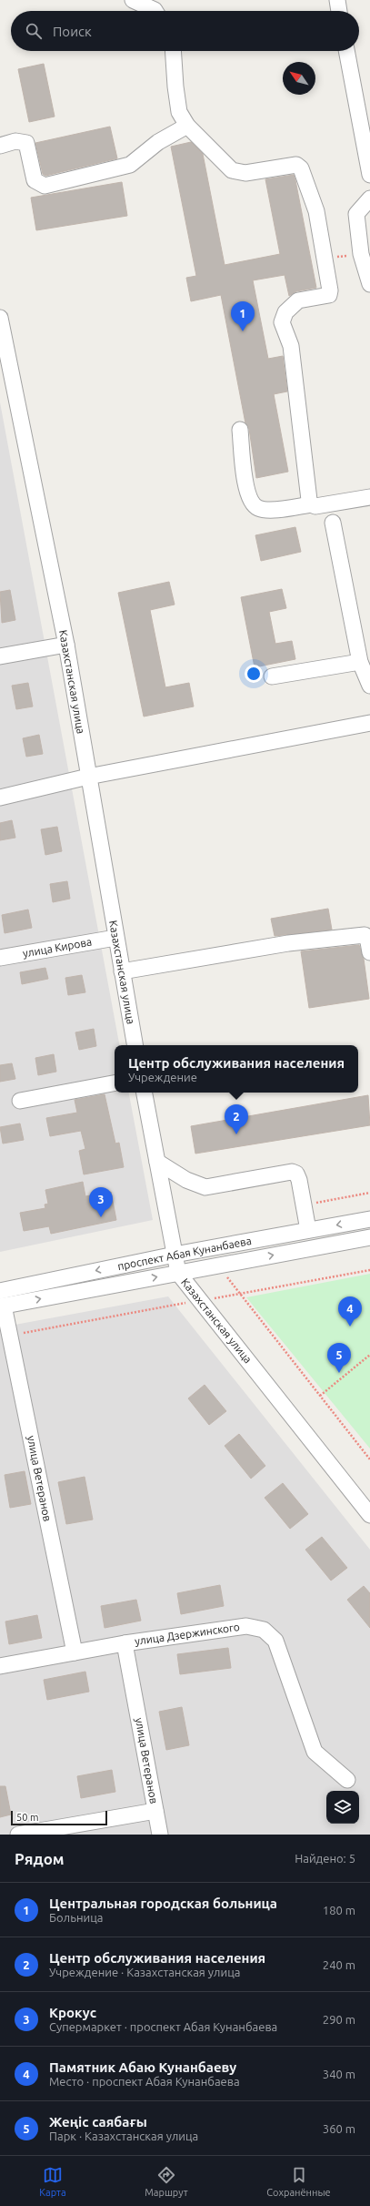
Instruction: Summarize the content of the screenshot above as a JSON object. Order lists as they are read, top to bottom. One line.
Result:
{"streets":{"street":["Казахстанская улица","улица Кирова","проспект Абая Кунанбаева","улица Ветеранов","улица Дзержинского"]},"crossings":[["Казахстанская улица","улица Кирова"],["Казахстанская улица","проспект Абая Кунанбаева"],["проспект Абая Кунанбаева","улица Ветеранов"],["улица Ветеранов","улица Дзержинского"]],"scale_bar":"50 m","north":"top left","page":{"search":"Поиск","pins":["1","2","3","4","5"],"popup":["Центр обслуживания населения","Учреждение"],"scale":"50 m","heading":["Рядом","Найдено: 5"],"list":[{"mark":"1","name":"Центральная городская больница","note":"Больница","value":"180 m"},{"mark":"2","name":"Центр обслуживания населения","note":"Учреждение · Казахстанская улица","value":"240 m"},{"mark":"3","name":"Крокус","note":"Супермаркет · проспект Абая Кунанбаева","value":"290 m"},{"mark":"4","name":"Памятник Абаю Кунанбаеву","note":"Место · проспект Абая Кунанбаева","value":"340 m"},{"mark":"5","name":"Жеңіс саябағы","note":"Парк · Казахстанская улица","value":"360 m"}],"nav":["Карта","Маршрут","Сохранённые"]}}
